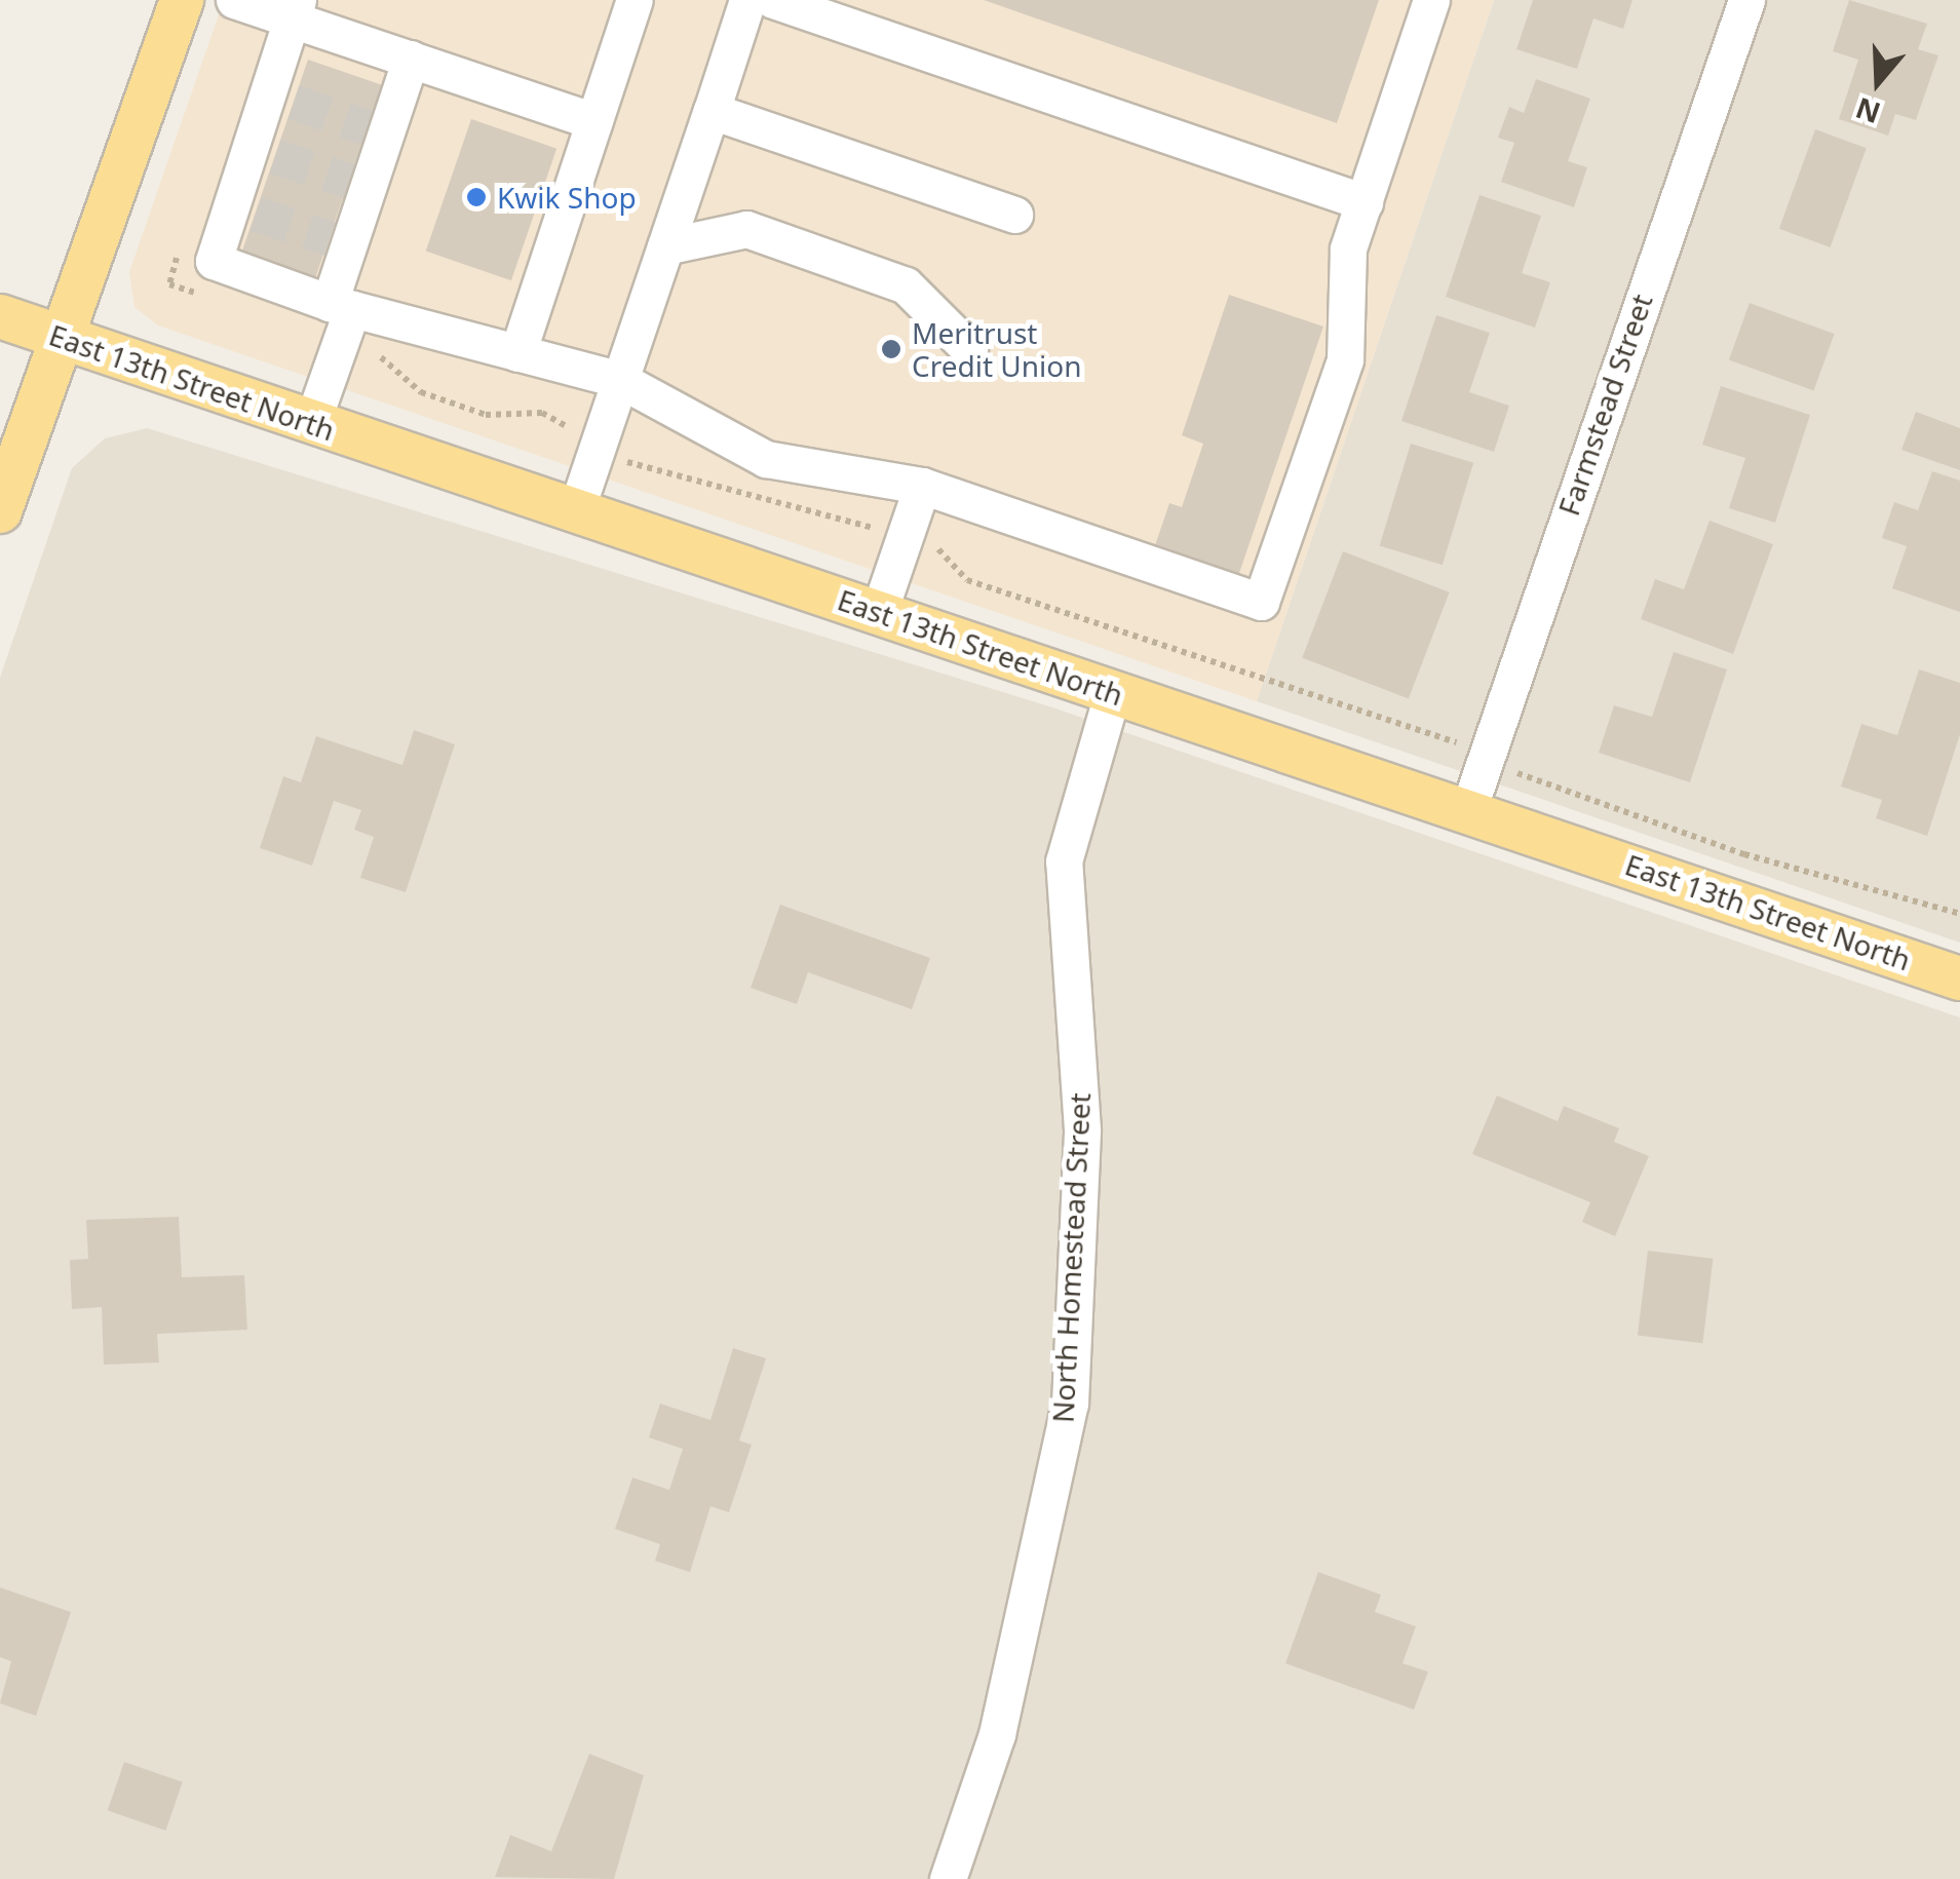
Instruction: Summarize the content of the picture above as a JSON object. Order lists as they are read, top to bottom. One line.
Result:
{"streets":{"main road":["East 13th Street North"],"street":["Farmstead Street","North Homestead Street"]},"crossings":[["East 13th Street North","Farmstead Street"],["East 13th Street North","North Homestead Street"]],"places":["Kwik Shop","Meritrust Credit Union"],"north":"bottom"}
